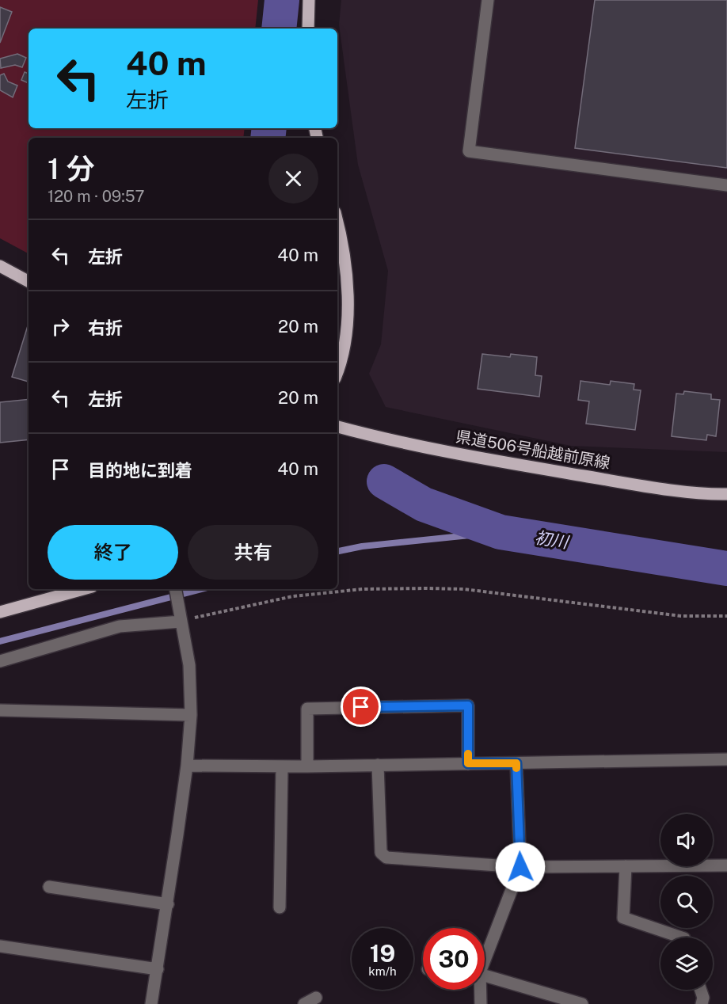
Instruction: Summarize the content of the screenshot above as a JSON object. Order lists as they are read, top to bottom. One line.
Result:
{"streets":{"main road":["県道506号船越前原線"]},"water":["初川"],"page":{"turn":["40 m","左折"],"heading":["1 分","120 m · 09:57"],"list":[{"name":"左折","value":"40 m"},{"name":"右折","value":"20 m"},{"name":"左折","value":"20 m"},{"name":"目的地に到着","value":"40 m"}],"buttons":["終了","共有"],"speed":"19 km/h","limit":"30"}}
